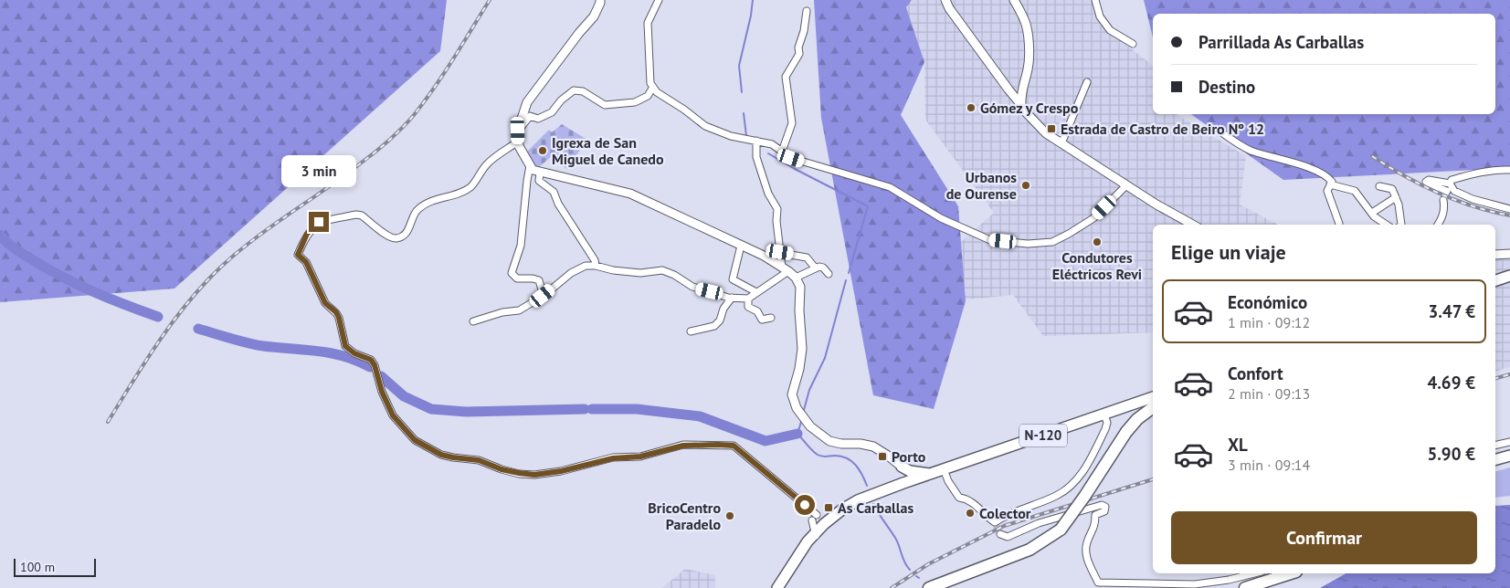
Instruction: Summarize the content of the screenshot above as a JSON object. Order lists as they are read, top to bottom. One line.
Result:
{"streets":{"highway":["N-120"]},"places":{"other":["Gómez y Crespo","Igrexa de San Miguel de Canedo","Urbanos de Ourense","Condutores Eléctricos Revi","Colector","BricoCentro Paradelo"],"transit":["Estrada de Castro de Beiro Nº 12","Porto","As Carballas"]},"scale_bar":"100 m","page":{"banner":["Parrillada As Carballas","Destino"],"bubble":"3 min","heading":"Elige un viaje","list":[{"name":"Económico","note":"1 min · 09:12","value":"3.47 €"},{"name":"Confort","note":"2 min · 09:13","value":"4.69 €"},{"name":"XL","note":"3 min · 09:14","value":"5.90 €"}],"buttons":"Confirmar","scale":"100 m"}}
